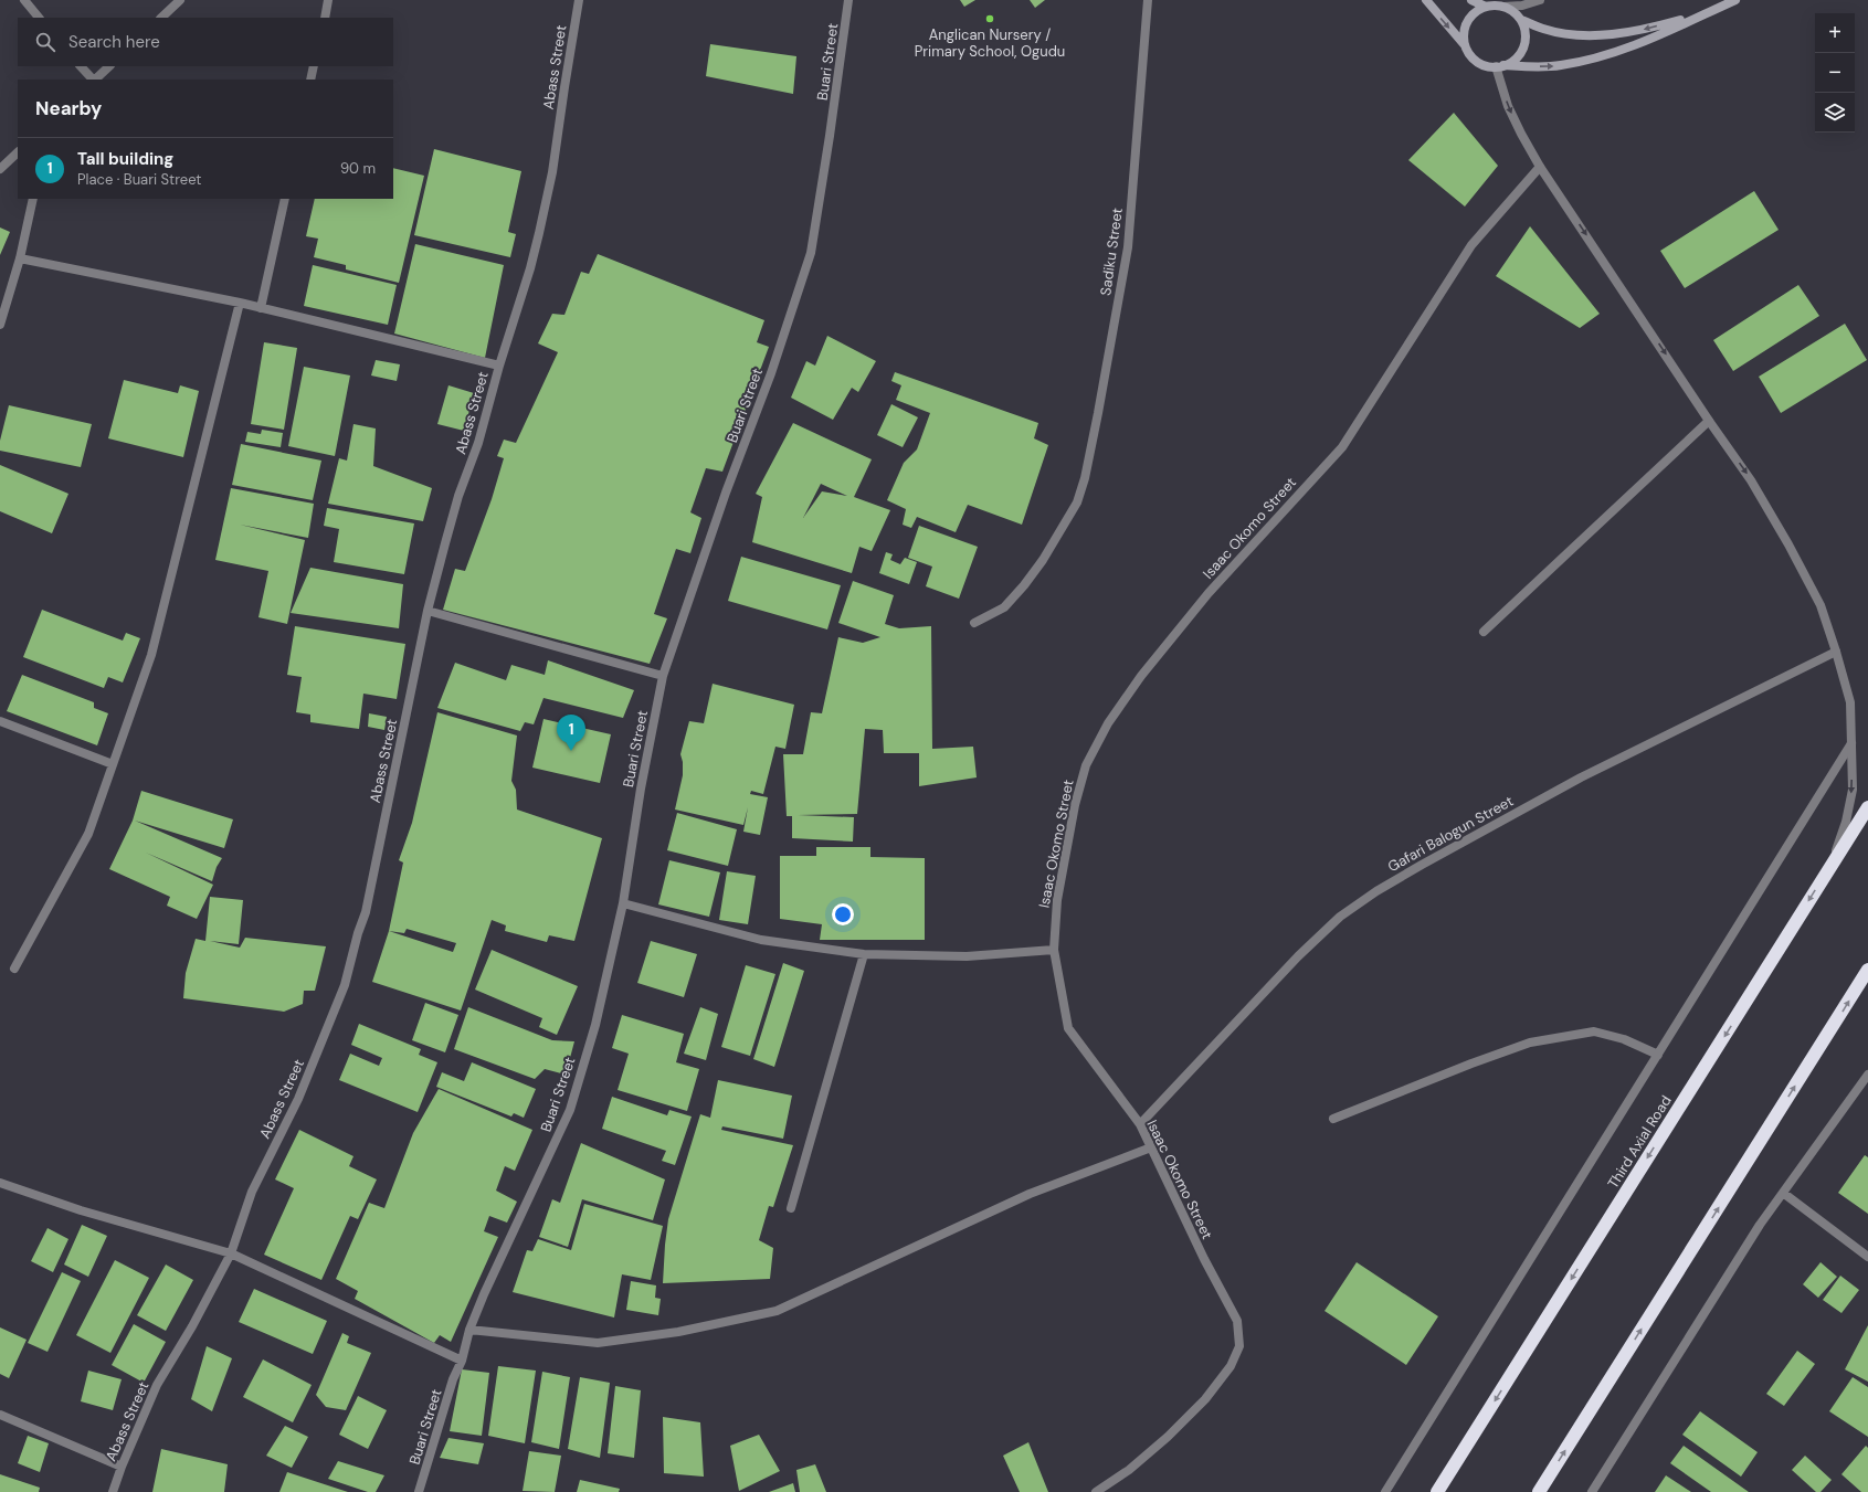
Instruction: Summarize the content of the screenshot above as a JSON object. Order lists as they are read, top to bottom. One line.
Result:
{"streets":{"highway":["Third Axial Road"],"street":["Buari Street","Abass Street","Sadiku Street","Isaac Okomo Street","Gafari Balogun Street"]},"crossings":[["Isaac Okomo Street","Gafari Balogun Street"]],"places":["Anglican Nursery / Primary School, Ogudu"],"page":{"map_buttons":["+","−"],"search":"Search here","heading":"Nearby","list":[{"mark":"1","name":"Tall building","note":"Place · Buari Street","value":"90 m"}],"pins":"1"}}
